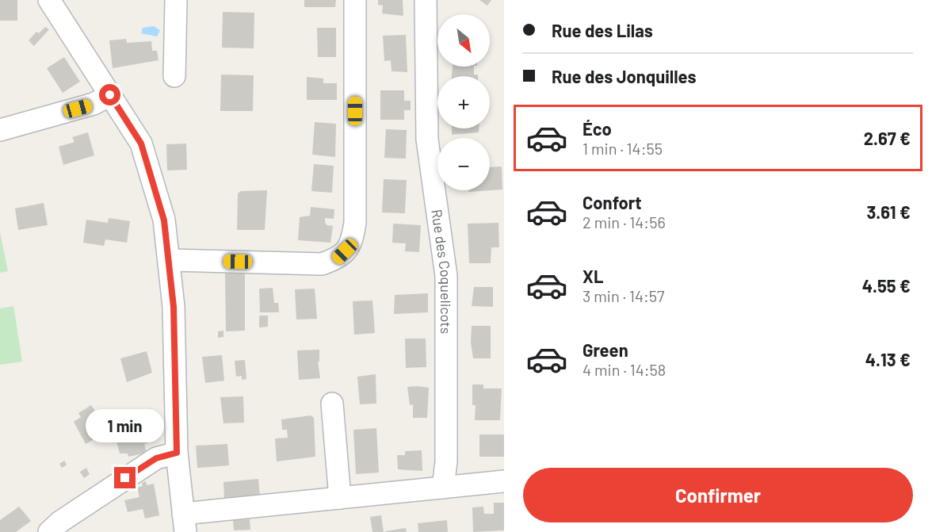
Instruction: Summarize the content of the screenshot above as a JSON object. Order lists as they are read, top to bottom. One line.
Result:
{"streets":{"street":["Rue des Coquelicots"]},"north":"bottom right","page":{"banner":["Rue des Lilas","Rue des Jonquilles"],"map_buttons":["+","−"],"list":[{"name":"Éco","note":"1 min · 14:55","value":"2.67 €"},{"name":"Confort","note":"2 min · 14:56","value":"3.61 €"},{"name":"XL","note":"3 min · 14:57","value":"4.55 €"},{"name":"Green","note":"4 min · 14:58","value":"4.13 €"}],"bubble":"1 min","buttons":"Confirmer"}}
